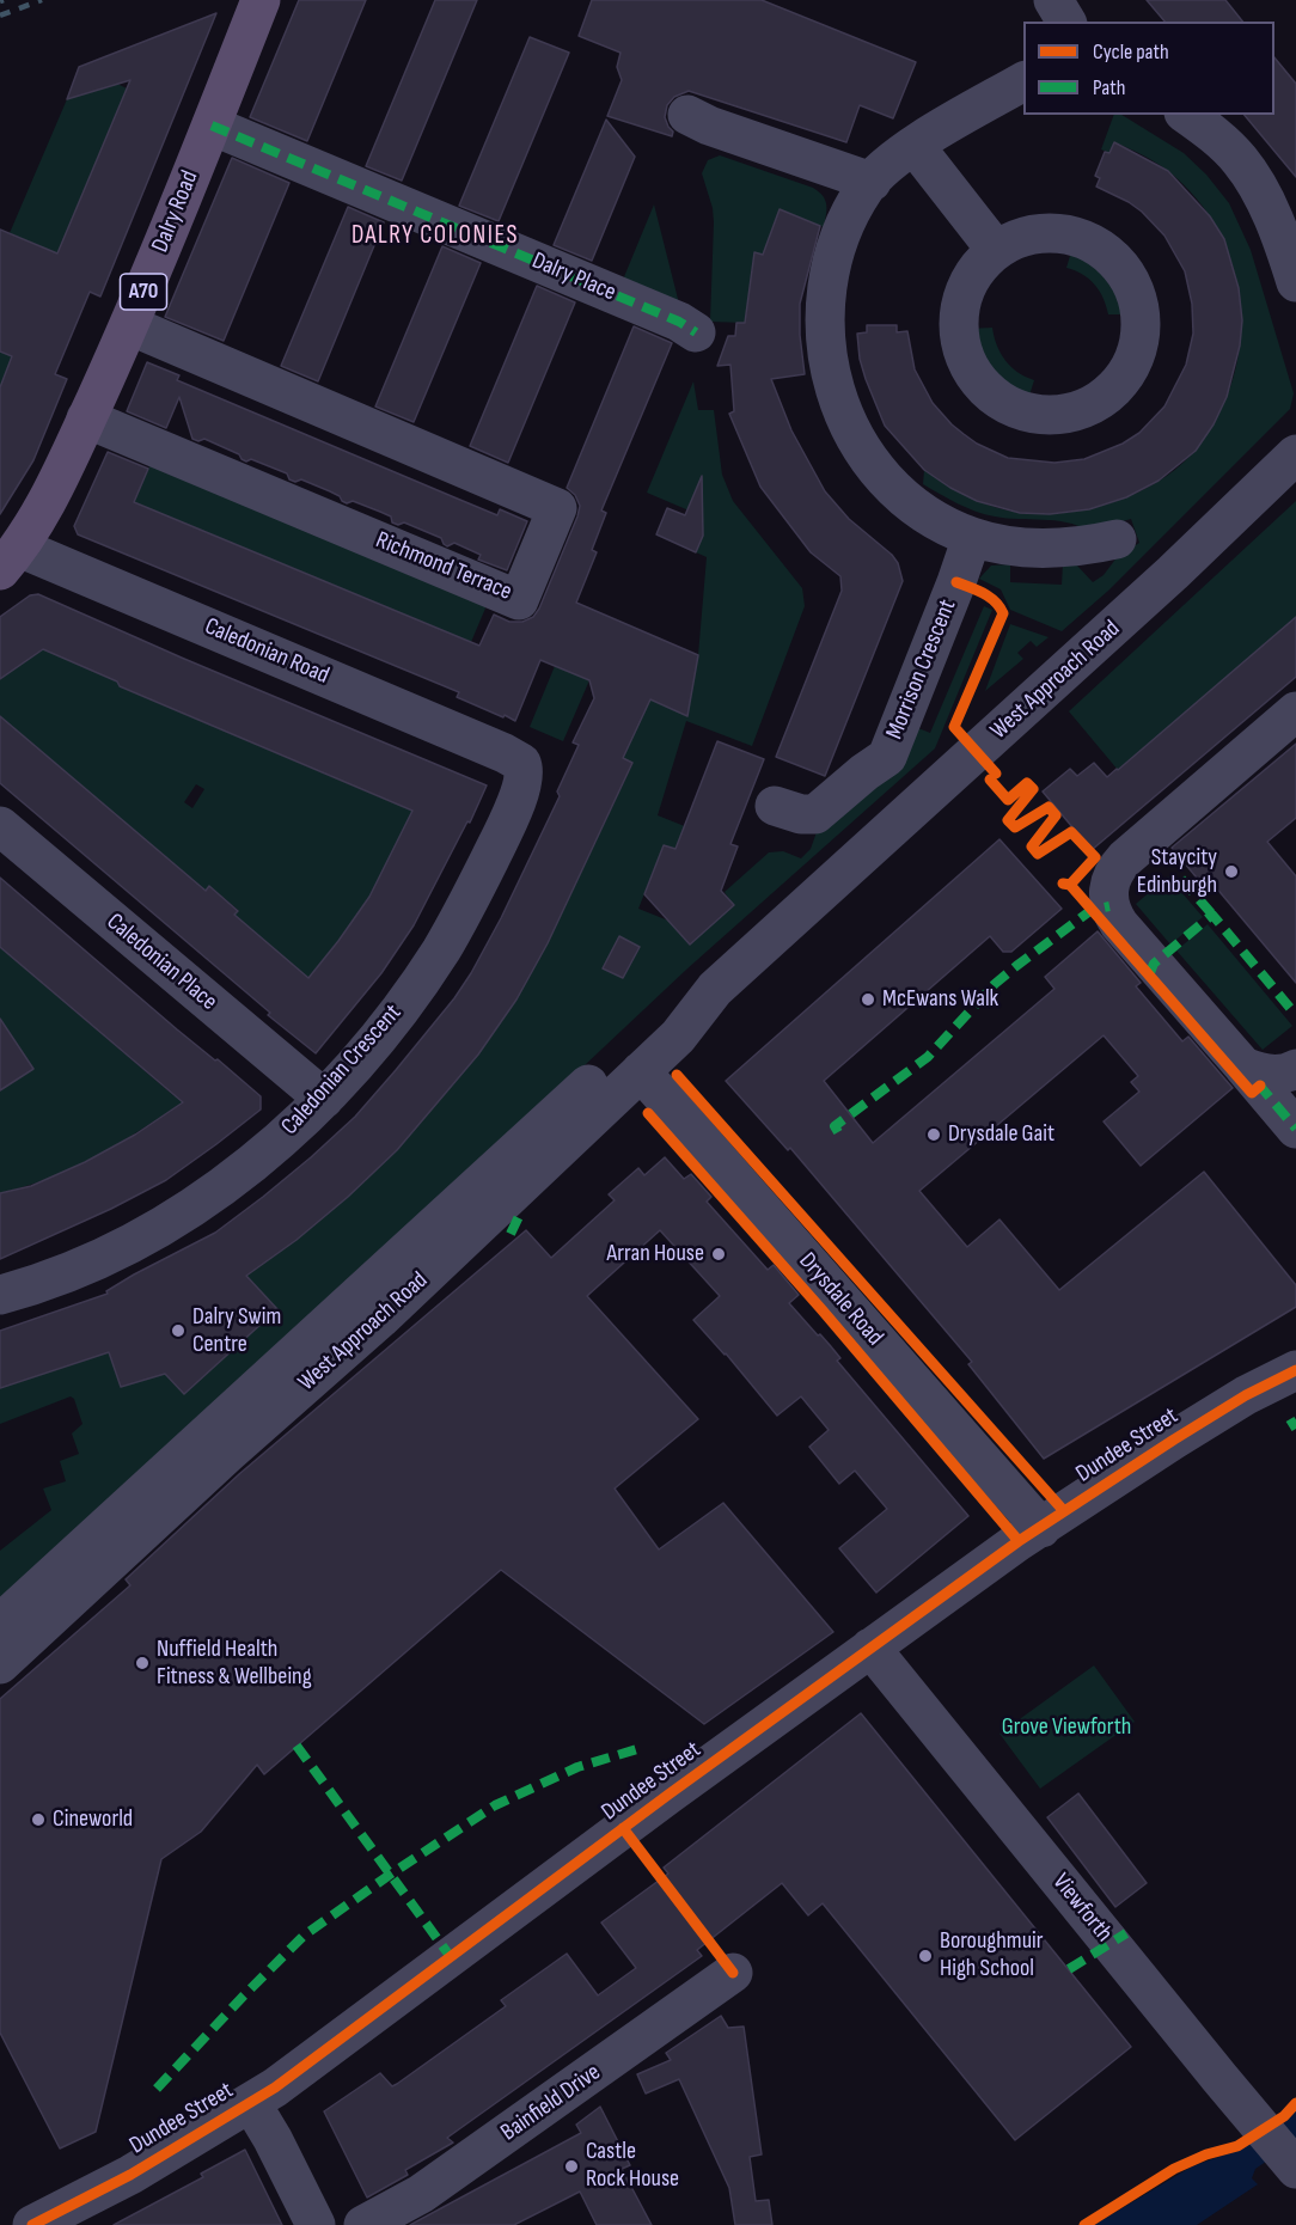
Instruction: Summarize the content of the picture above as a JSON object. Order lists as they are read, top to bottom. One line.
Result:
{"streets":{"main road":["Dalry Road","A70"],"street":["Dalry Place","Richmond Terrace","Caledonian Road","Morrison Crescent","West Approach Road","Caledonian Place","Caledonian Crescent","Drysdale Road","Dundee Street","Viewforth","Bainfield Drive"]},"crossings":[["Dalry Road","Dalry Place"],["Dalry Road","Richmond Terrace"],["Dalry Road","Caledonian Road"],["Caledonian Road","Caledonian Crescent"],["West Approach Road","Drysdale Road"],["Caledonian Place","Caledonian Crescent"],["Drysdale Road","Dundee Street"],["Dundee Street","Viewforth"]],"districts":["DALRY COLONIES"],"parks":["Grove Viewforth"],"places":["Staycity Edinburgh","McEwans Walk","Drysdale Gait","Arran House","Dalry Swim Centre","Nuffield Health Fitness & Wellbeing","Cineworld","Boroughmuir High School","Castle Rock House"],"legend":["Cycle path","Path"]}
